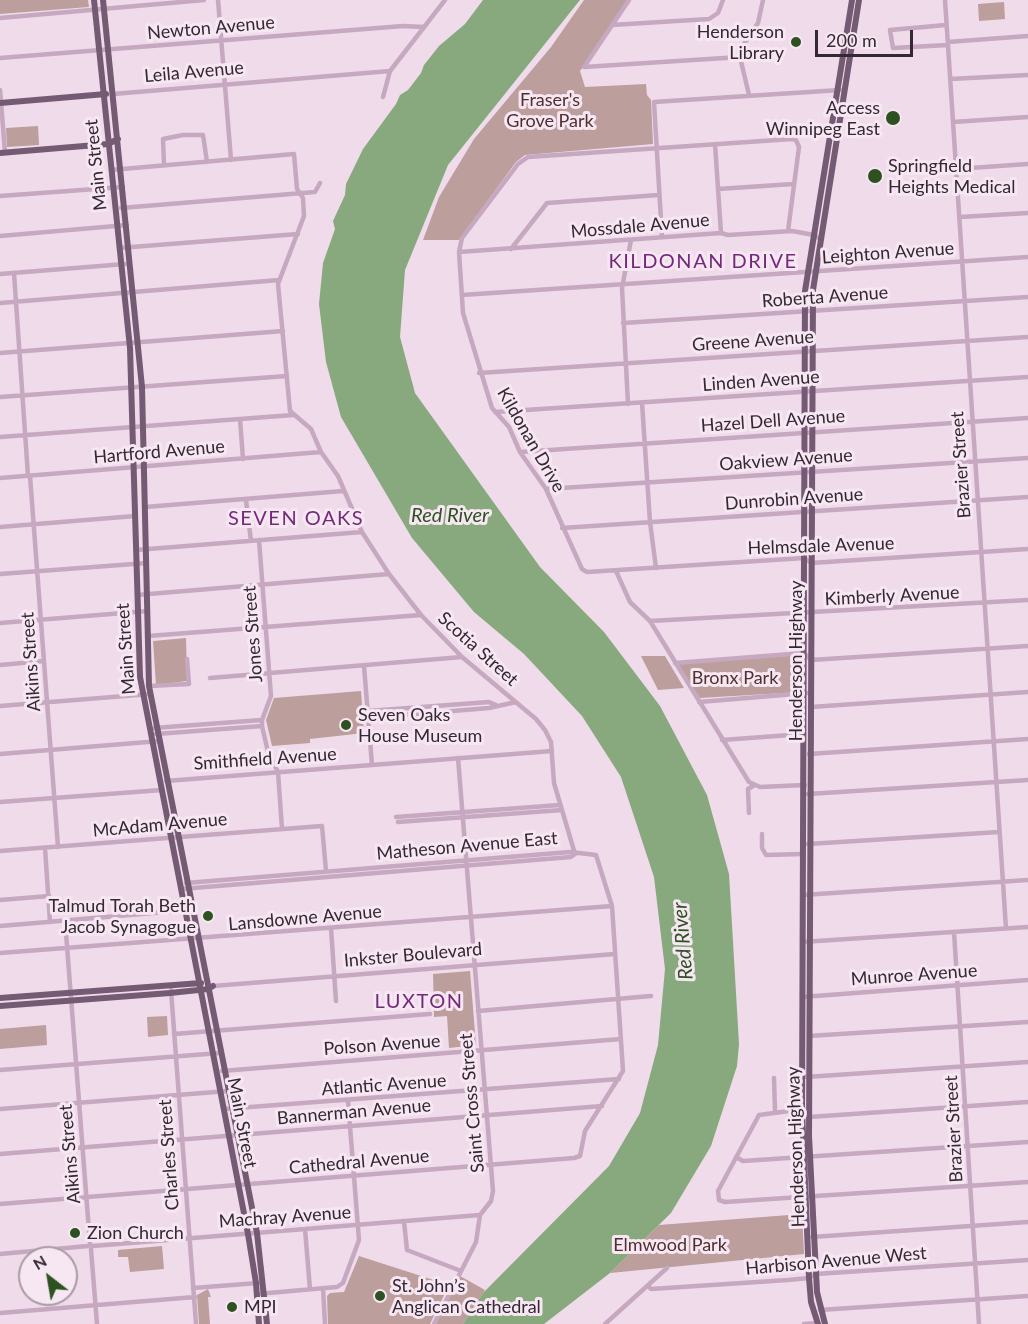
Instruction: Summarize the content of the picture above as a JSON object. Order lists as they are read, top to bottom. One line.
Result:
{"streets":{"main road":["Leila Avenue","Main Street","Henderson Highway","Inkster Boulevard"],"street":["Newton Avenue","Mossdale Avenue","Leighton Avenue","Roberta Avenue","Greene Avenue","Linden Avenue","Hazel Dell Avenue","Kildonan Drive","Hartford Avenue","Oakview Avenue","Brazier Street","Dunrobin Avenue","Helmsdale Avenue","Kimberly Avenue","Jones Street","Scotia Street","Aikins Street","Smithfield Avenue","McAdam Avenue","Matheson Avenue East","Lansdowne Avenue","Munroe Avenue","Polson Avenue","Atlantic Avenue","Saint Cross Street","Bannerman Avenue","Charles Street","Cathedral Avenue","Machray Avenue","Harbison Avenue West"]},"crossings":[["Newton Avenue","Main Street"],["Leila Avenue","Main Street"],["Main Street","Hartford Avenue"],["Main Street","Smithfield Avenue"],["Main Street","McAdam Avenue"],["Main Street","Matheson Avenue East"],["Main Street","Lansdowne Avenue"],["Main Street","Inkster Boulevard"],["Main Street","Polson Avenue"],["Main Street","Atlantic Avenue"],["Main Street","Bannerman Avenue"],["Main Street","Cathedral Avenue"],["Main Street","Machray Avenue"],["Mossdale Avenue","Kildonan Drive"],["Mossdale Avenue","Henderson Highway"],["Leighton Avenue","Kildonan Drive"],["Leighton Avenue","Brazier Street"],["Leighton Avenue","Henderson Highway"],["Roberta Avenue","Brazier Street"],["Roberta Avenue","Henderson Highway"],["Greene Avenue","Kildonan Drive"],["Greene Avenue","Brazier Street"],["Greene Avenue","Henderson Highway"],["Linden Avenue","Kildonan Drive"],["Linden Avenue","Brazier Street"],["Linden Avenue","Henderson Highway"],["Hazel Dell Avenue","Kildonan Drive"],["Hazel Dell Avenue","Brazier Street"],["Hazel Dell Avenue","Henderson Highway"],["Kildonan Drive","Oakview Avenue"],["Kildonan Drive","Dunrobin Avenue"],["Kildonan Drive","Helmsdale Avenue"],["Hartford Avenue","Scotia Street"],["Hartford Avenue","Aikins Street"],["Oakview Avenue","Brazier Street"],["Oakview Avenue","Henderson Highway"],["Brazier Street","Dunrobin Avenue"],["Brazier Street","Helmsdale Avenue"],["Brazier Street","Kimberly Avenue"],["Brazier Street","Munroe Avenue"],["Brazier Street","Harbison Avenue West"],["Dunrobin Avenue","Henderson Highway"],["Helmsdale Avenue","Henderson Highway"],["Kimberly Avenue","Henderson Highway"],["Jones Street","Smithfield Avenue"],["Jones Street","McAdam Avenue"],["Scotia Street","Smithfield Avenue"],["Scotia Street","Matheson Avenue East"],["Henderson Highway","Munroe Avenue"],["Henderson Highway","Harbison Avenue West"],["Aikins Street","Smithfield Avenue"],["Aikins Street","McAdam Avenue"],["Aikins Street","Lansdowne Avenue"],["Aikins Street","Inkster Boulevard"],["Aikins Street","Bannerman Avenue"],["Aikins Street","Cathedral Avenue"],["Aikins Street","Machray Avenue"],["Smithfield Avenue","Saint Cross Street"],["McAdam Avenue","Matheson Avenue East"],["Matheson Avenue East","Saint Cross Street"],["Lansdowne Avenue","Saint Cross Street"],["Inkster Boulevard","Saint Cross Street"],["Inkster Boulevard","Charles Street"],["Polson Avenue","Saint Cross Street"],["Atlantic Avenue","Saint Cross Street"],["Saint Cross Street","Bannerman Avenue"],["Saint Cross Street","Cathedral Avenue"],["Saint Cross Street","Machray Avenue"],["Bannerman Avenue","Charles Street"],["Bannerman Avenue","Cathedral Avenue"],["Charles Street","Cathedral Avenue"],["Charles Street","Machray Avenue"]],"districts":["KILDONAN DRIVE","SEVEN OAKS","LUXTON"],"water":["Red River"],"parks":["Fraser's Grove Park","Bronx Park","Elmwood Park"],"places":["Henderson Library","Access Winnipeg East","Springfield Heights Medical","Seven Oaks House Museum","Talmud Torah Beth Jacob Synagogue","Zion Church","St. John’s Anglican Cathedral","MPI"],"scale_bar":"200 m","north":"top left"}
